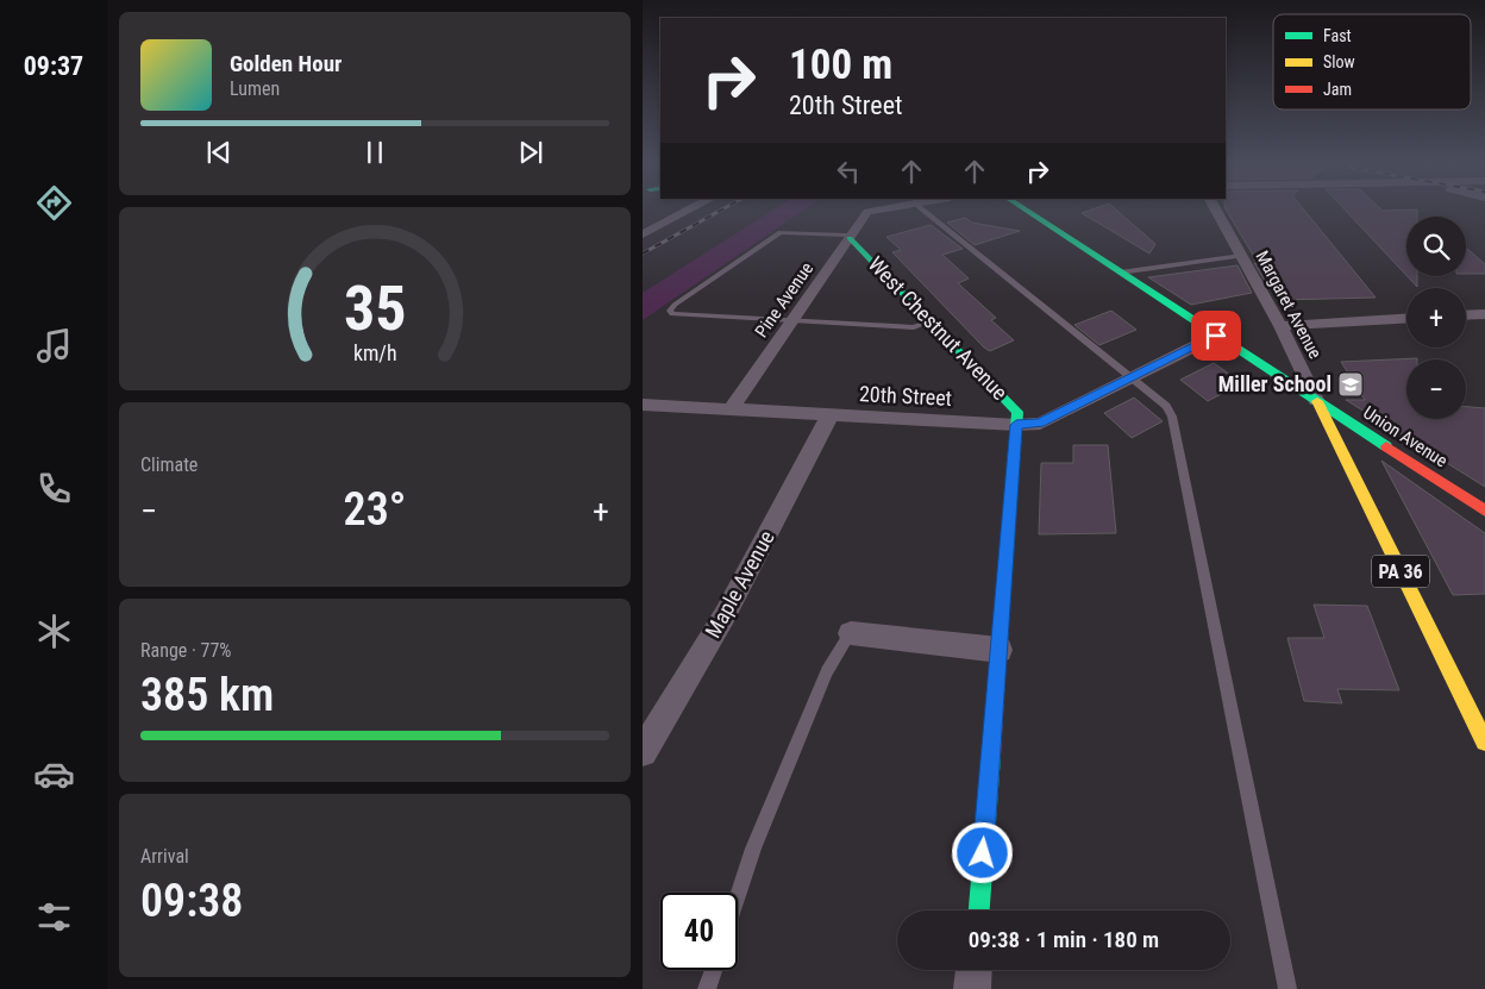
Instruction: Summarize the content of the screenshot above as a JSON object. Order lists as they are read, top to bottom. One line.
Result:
{"streets":{"main road":["West Chestnut Avenue","Union Avenue","PA 36"],"street":["Pine Avenue","Margaret Avenue","20th Street","Maple Avenue"]},"crossings":[["Pine Avenue","West Chestnut Avenue"],["Pine Avenue","20th Street"],["Margaret Avenue","Union Avenue"],["Margaret Avenue","PA 36"],["West Chestnut Avenue","20th Street"],["20th Street","Union Avenue"],["20th Street","Maple Avenue"],["Union Avenue","PA 36"]],"places":{"school or university":["Miller School"]},"legend":["Fast","Slow","Jam"],"page":{"tabs":"09:37","turn":["100 m","20th Street"],"song":["Golden Hour","Lumen"],"map_buttons":["+","−"],"tile":["Climate",["Range · 77%","385 km"],["Arrival","09:38"]],"heat":["−","23°","+"],"limit":"40","trip":"09:38 · 1 min · 180 m","gauge":["35","km/h"]}}
